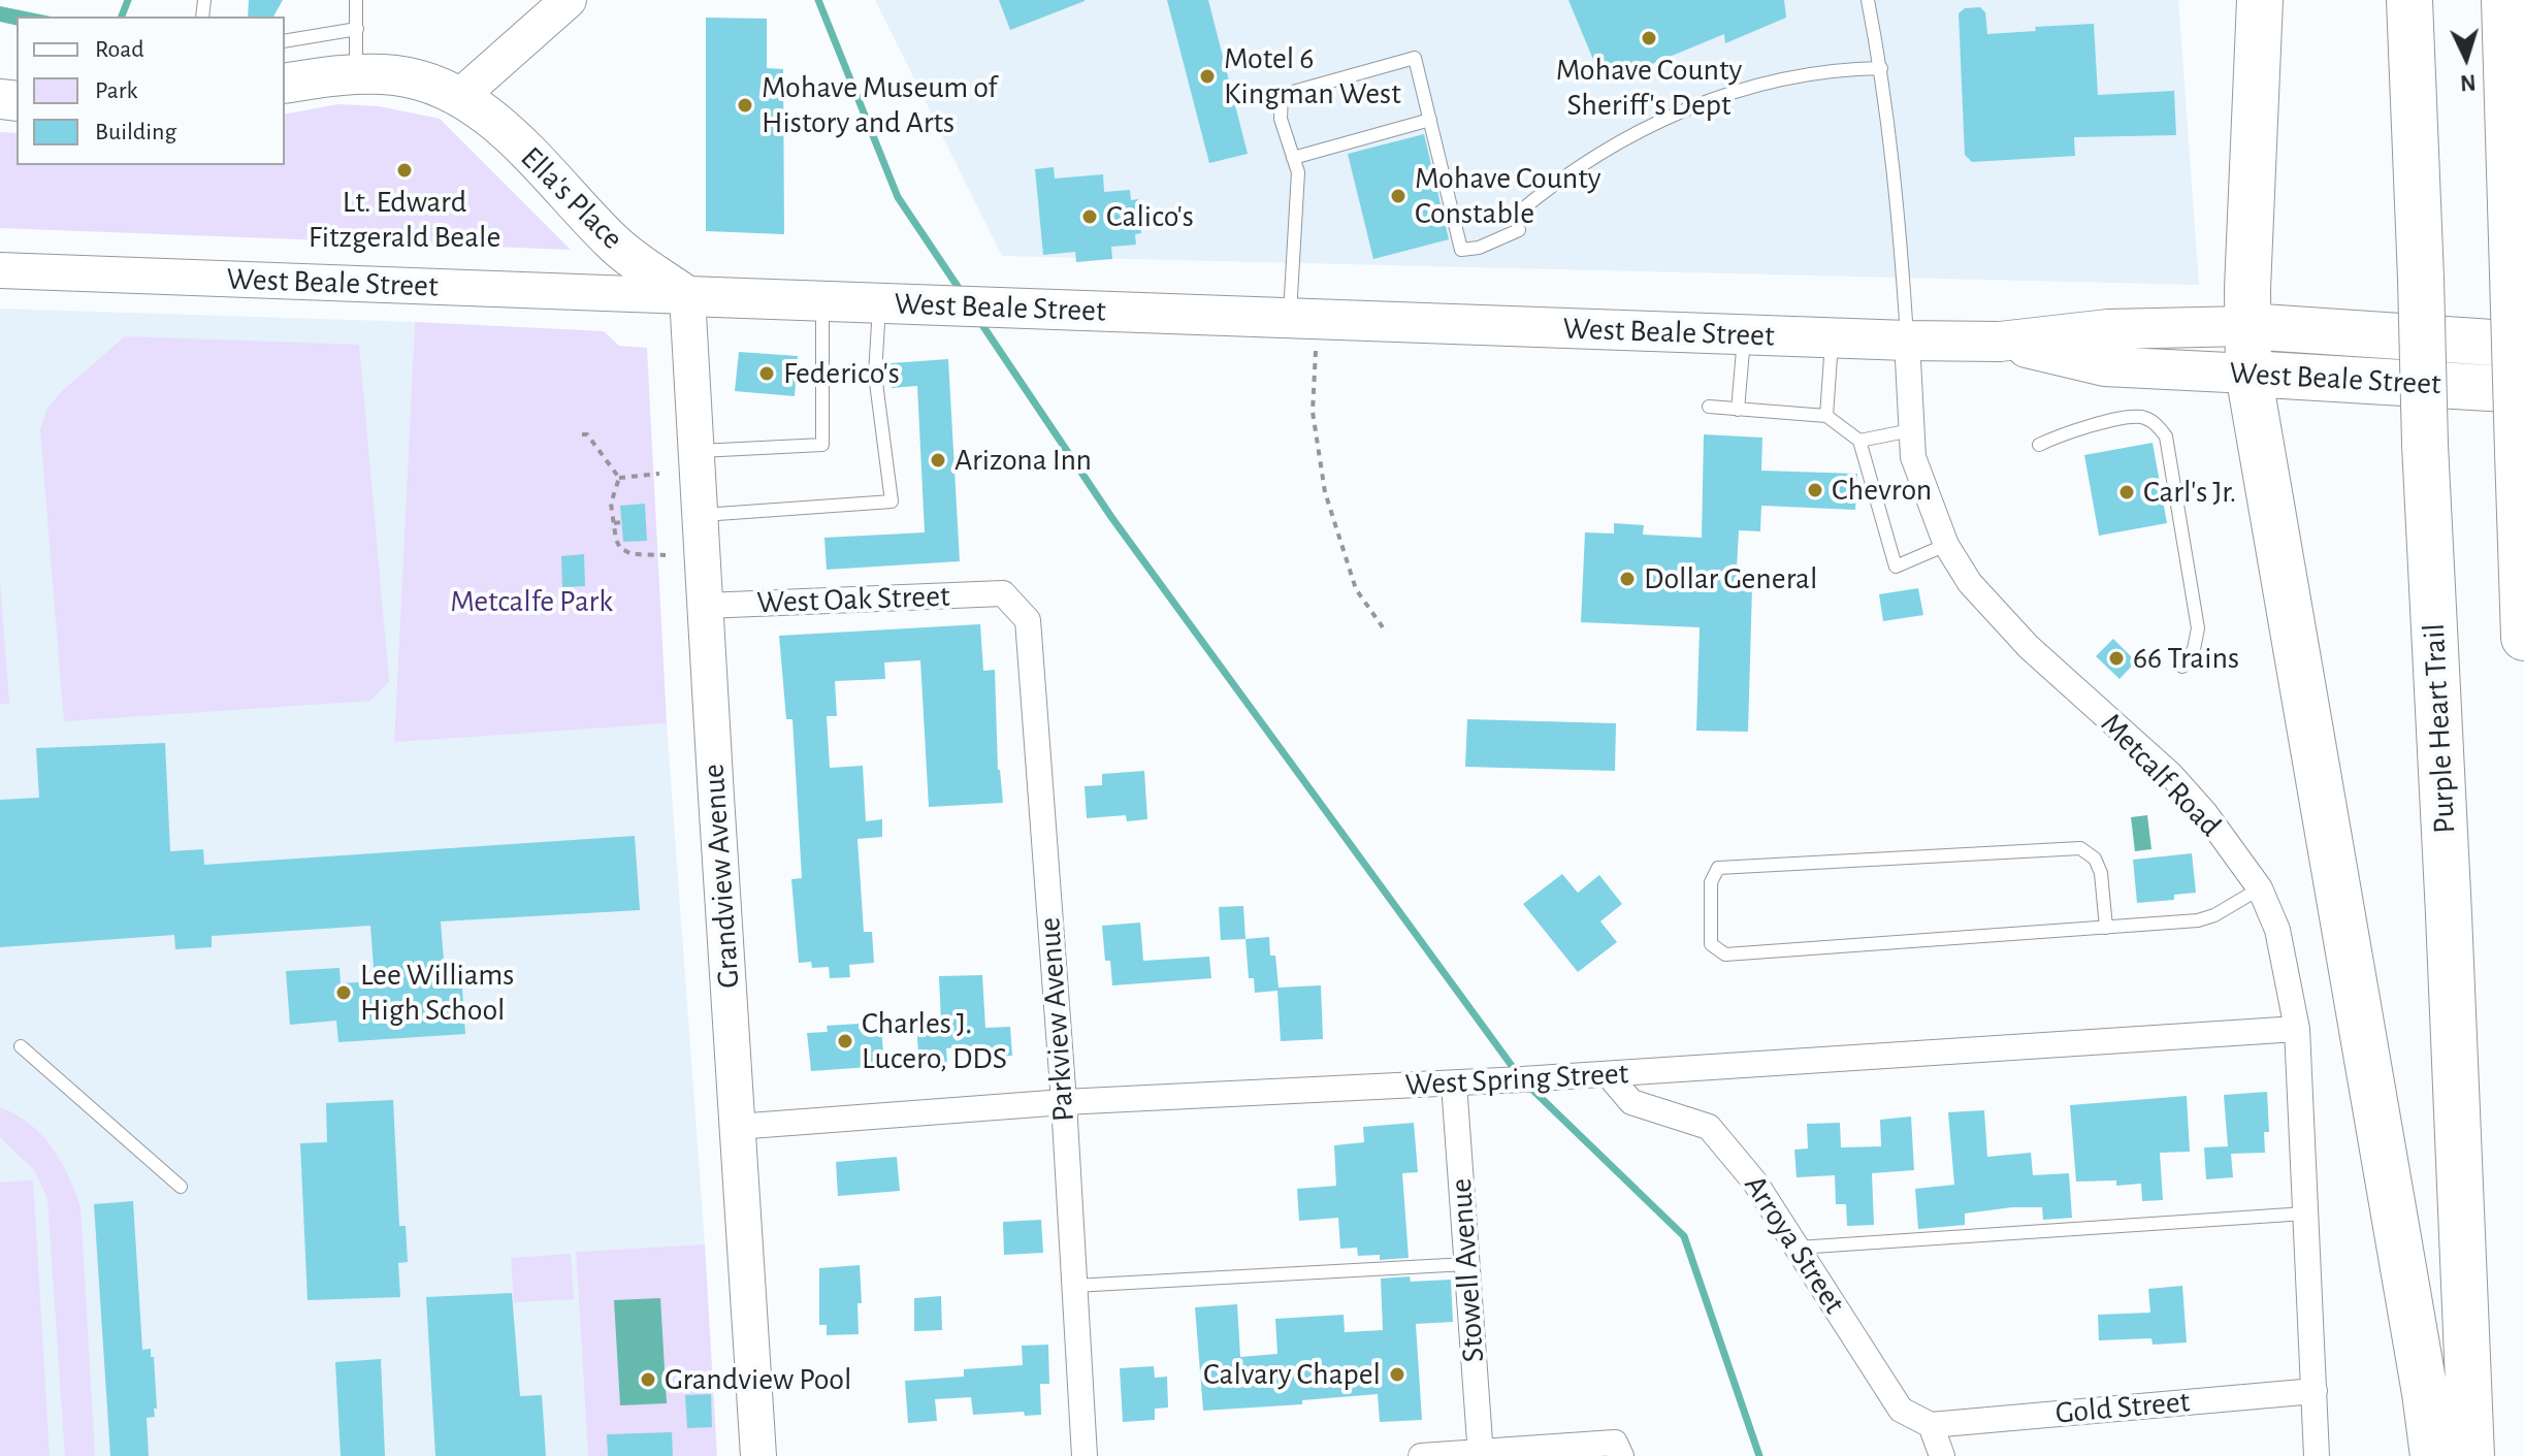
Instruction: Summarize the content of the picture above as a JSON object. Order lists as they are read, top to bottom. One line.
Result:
{"streets":{"highway":["West Beale Street","Purple Heart Trail"],"main road":["Ella's Place","Grandview Avenue"],"street":["West Oak Street","Metcalf Road","Parkview Avenue","West Spring Street","Arroya Street","Stowell Avenue","Gold Street"]},"crossings":[["Ella's Place","West Beale Street"],["Ella's Place","Grandview Avenue"],["West Beale Street","Metcalf Road"],["West Beale Street","Grandview Avenue"],["West Oak Street","Grandview Avenue"],["West Oak Street","Parkview Avenue"],["Metcalf Road","West Spring Street"],["Metcalf Road","Gold Street"],["Grandview Avenue","West Spring Street"],["Parkview Avenue","West Spring Street"],["West Spring Street","Arroya Street"],["West Spring Street","Stowell Avenue"],["Arroya Street","Gold Street"]],"parks":["Metcalfe Park"],"places":["Mohave County Sheriff's Dept","Motel 6 Kingman West","Mohave Museum of History and Arts","Lt. Edward Fitzgerald Beale","Mohave County Constable","Calico's","Federico's","Arizona Inn","Chevron","Carl's Jr.","Dollar General","66 Trains","Lee Williams High School","Charles J. Lucero, DDS","Calvary Chapel","Grandview Pool"],"legend":["Road","Park","Building"],"north":"bottom"}
